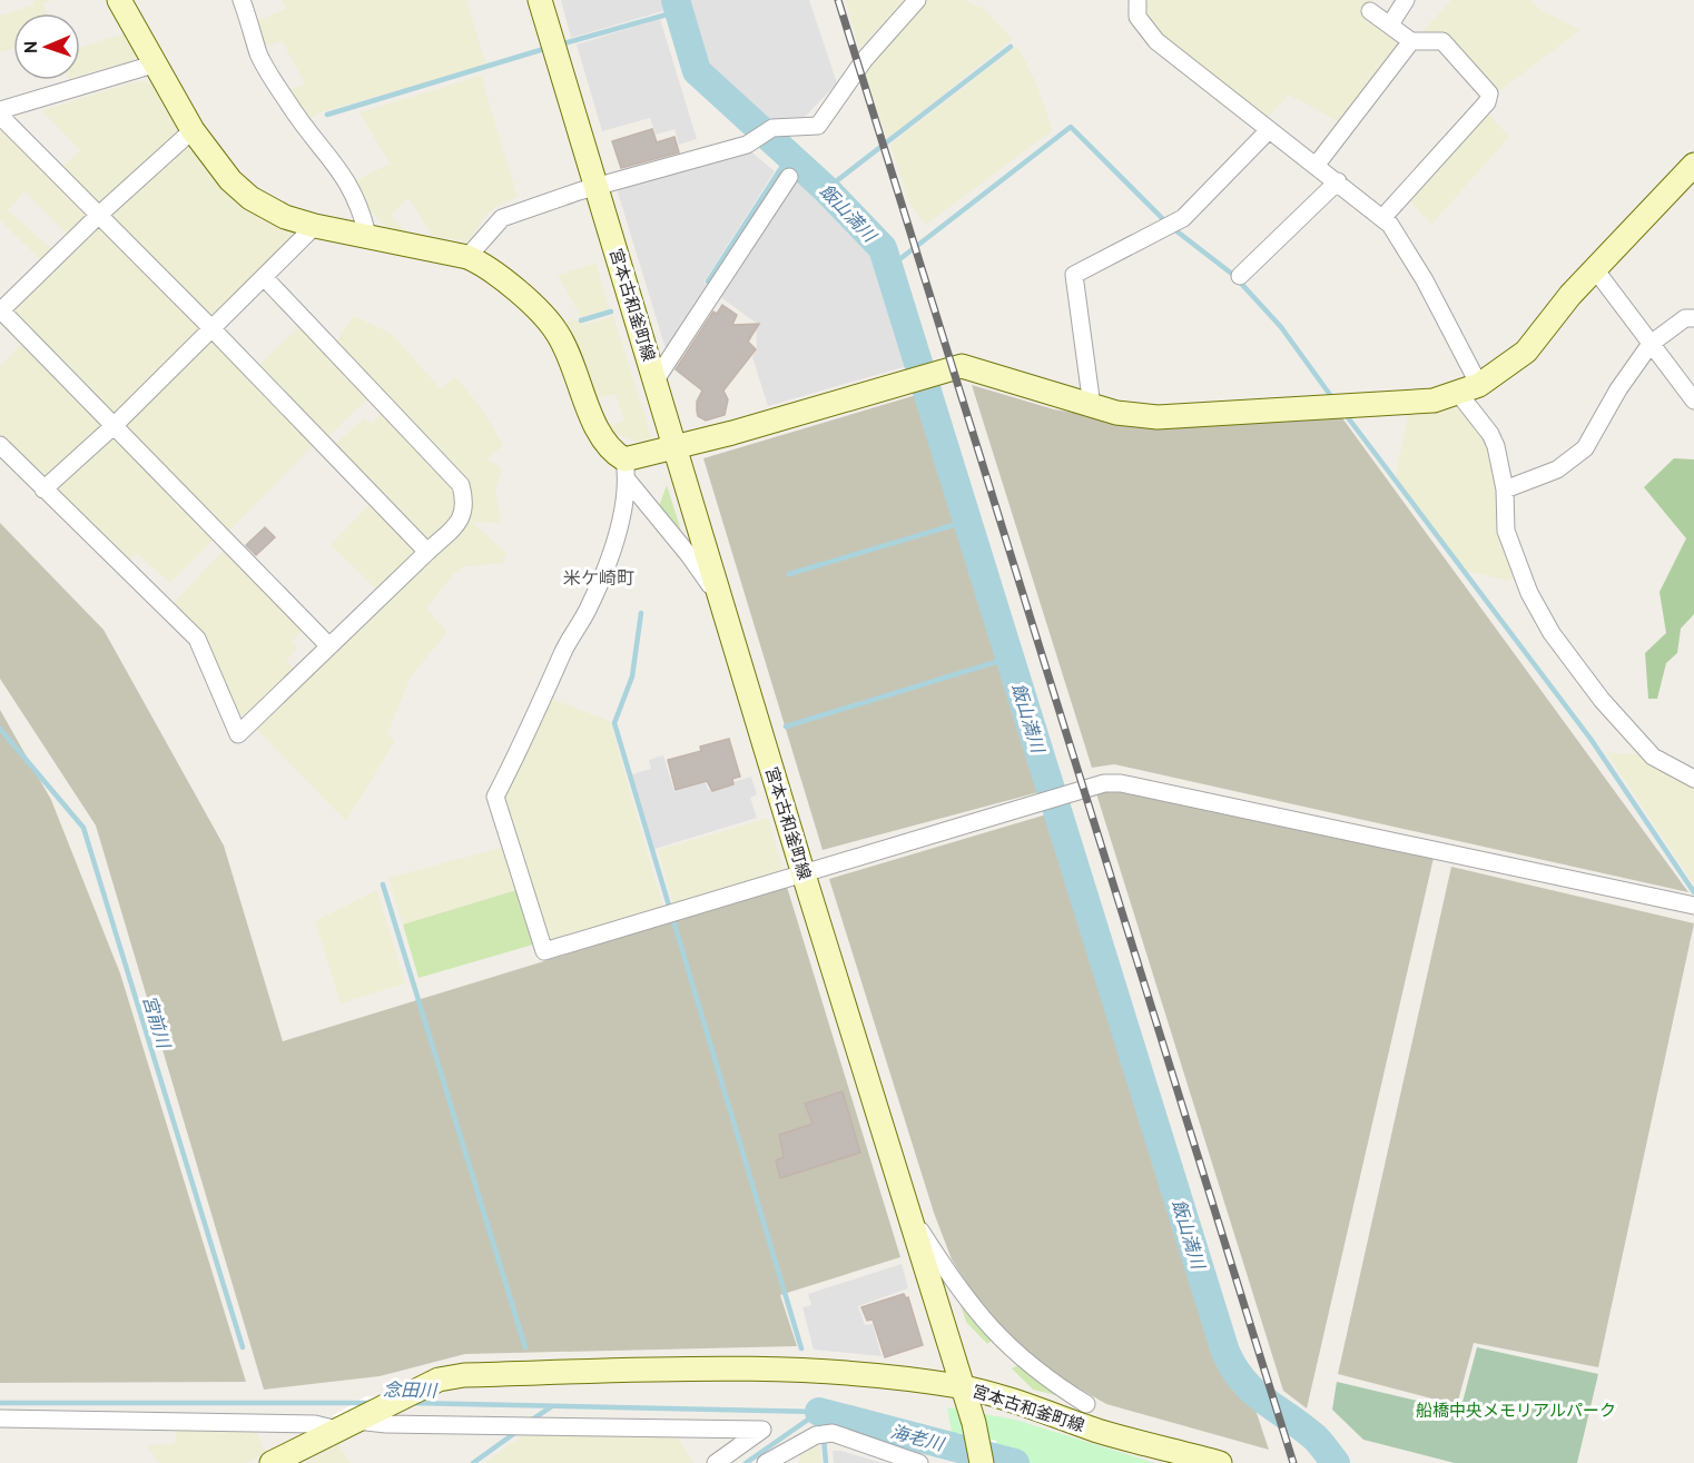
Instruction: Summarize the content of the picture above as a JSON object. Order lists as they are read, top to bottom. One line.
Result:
{"streets":{"street":["宮本古和釜町線"]},"districts":["米ケ崎町"],"water":["飯山満川","宮前川","念田川","海老川"],"parks":["船橋中央メモリアルパーク"],"north":"left"}
